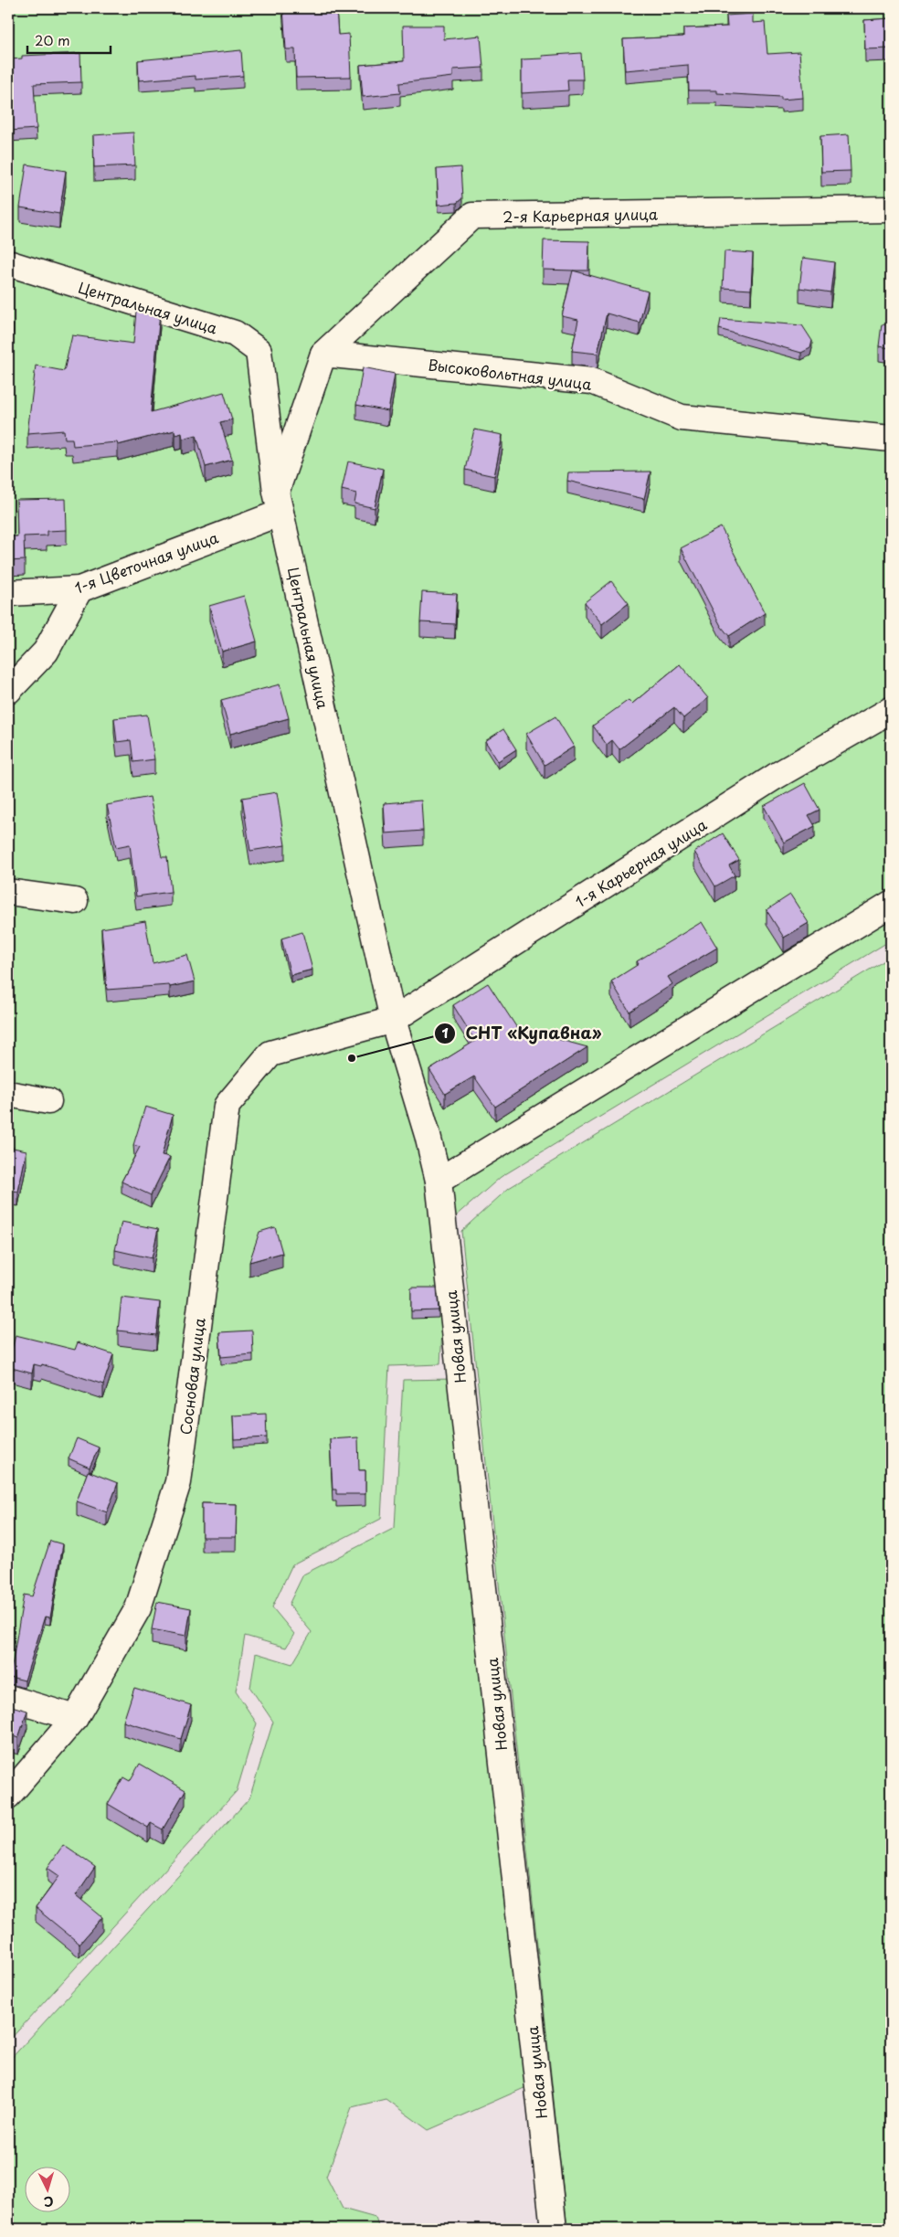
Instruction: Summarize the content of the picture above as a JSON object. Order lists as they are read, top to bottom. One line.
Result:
{"streets":{"street":["2-я Карьерная улица","Центральная улица","Высоковольтная улица","1-я Цветочная улица","1-я Карьерная улица","Новая улица","Сосновая улица"]},"crossings":[["2-я Карьерная улица","Высоковольтная улица"],["Центральная улица","1-я Цветочная улица"],["Центральная улица","1-я Карьерная улица"],["Центральная улица","Новая улица"],["Центральная улица","Сосновая улица"],["1-я Карьерная улица","Сосновая улица"]],"places":["СНТ «Купавна»"],"scale_bar":"20 m","north":"bottom"}
